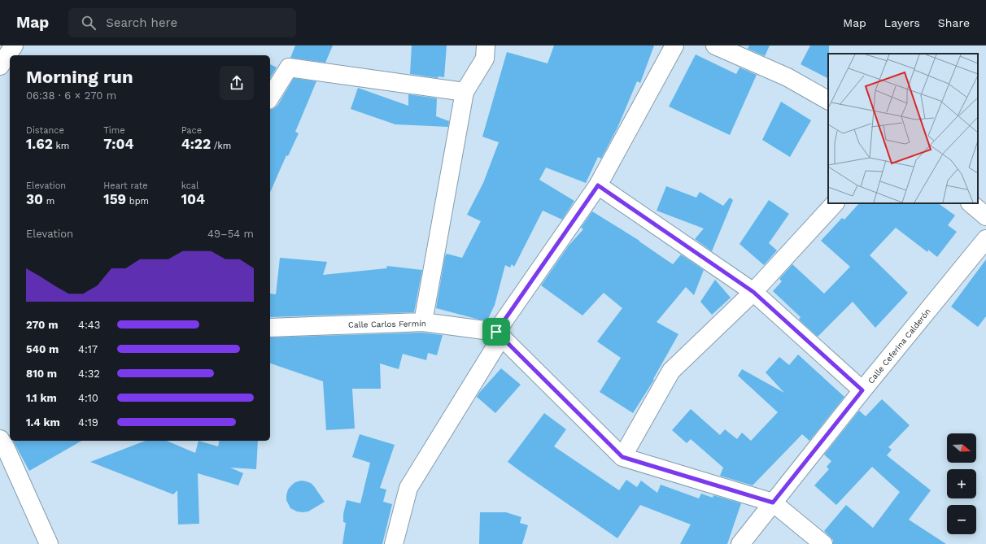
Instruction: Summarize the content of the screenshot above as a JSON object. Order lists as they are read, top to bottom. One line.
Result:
{"streets":{"street":["Calle Carlos Fermín","Calle Ceferina Calderón"]},"north":"right","page":{"header":"Map","search":"Search here","nav":["Map","Layers","Share"],"heading":["Morning run","06:38 · 6 × 270 m"],"stats":[["Distance","1.62 km"],["Time","7:04"],["Pace","4:22 /km"],["Elevation","30 m"],["Heart rate","159 bpm"],["kcal","104"]],"chart":["Elevation","49–54 m"],"list":[{"name":"270 m","note":"4:43"},{"name":"540 m","note":"4:17"},{"name":"810 m","note":"4:32"},{"name":"1.1 km","note":"4:10"},{"name":"1.4 km","note":"4:19"}],"map_buttons":["+","−"]}}
